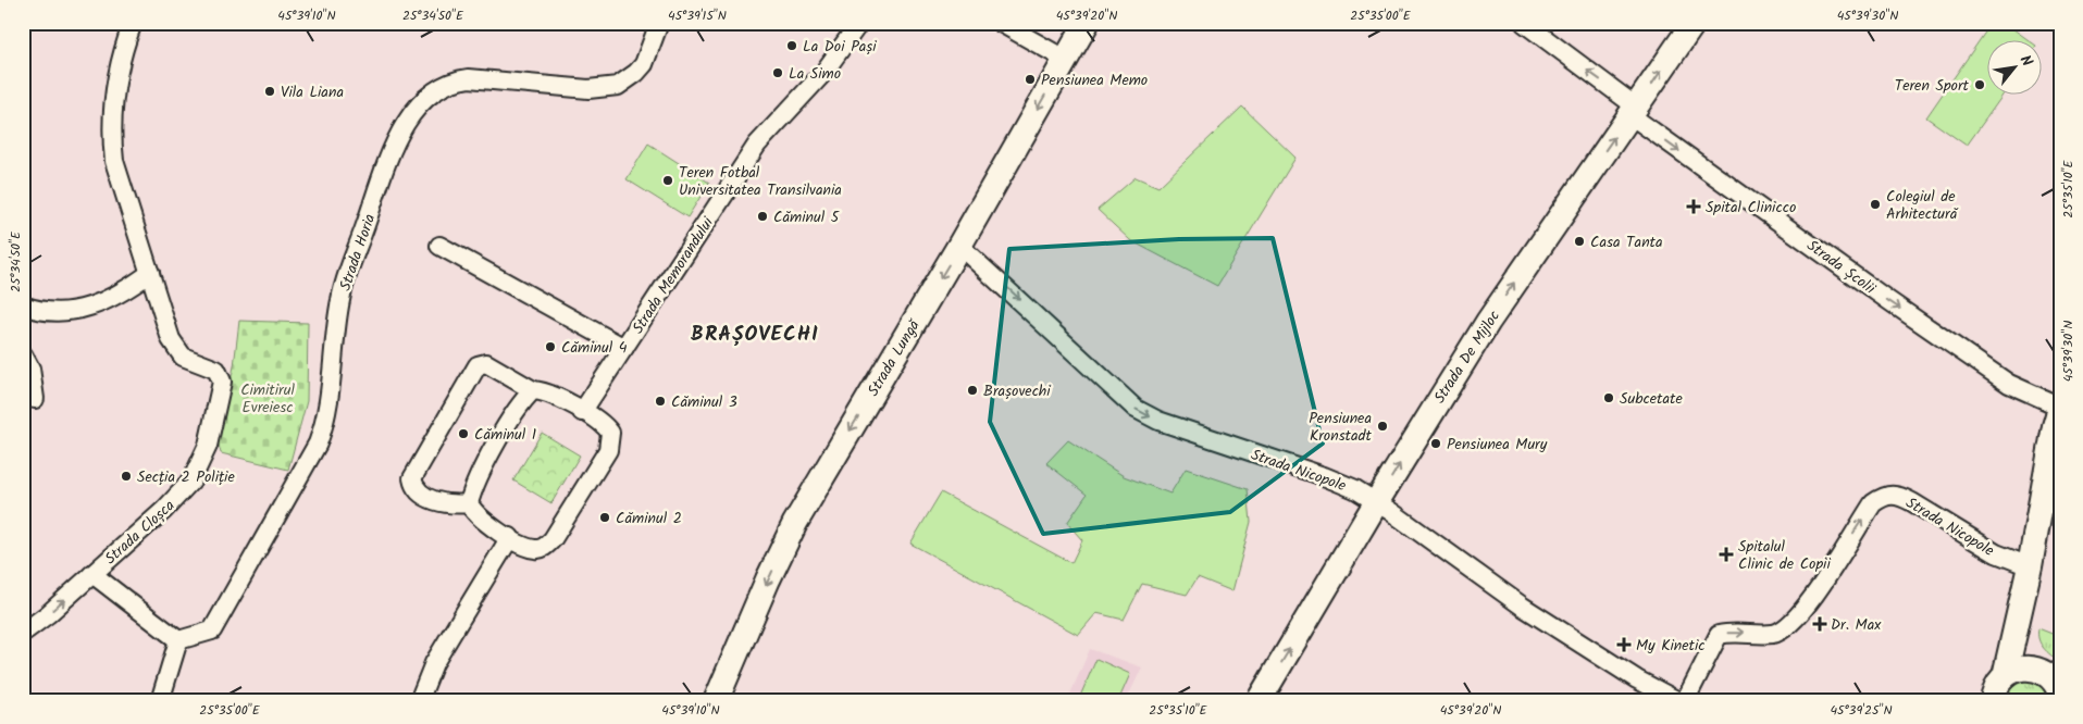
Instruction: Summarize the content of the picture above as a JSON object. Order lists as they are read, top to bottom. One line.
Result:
{"streets":{"main road":["Strada De Mijloc","Strada Lungă"],"street":["Strada Horia","Strada Școlii","Strada Memorandului","Strada Nicopole","Strada Cloșca"]},"crossings":[["Strada Școlii","Strada De Mijloc"],["Strada De Mijloc","Strada Nicopole"],["Strada Lungă","Strada Nicopole"]],"one_way":["Strada De Mijloc","Strada Lungă"],"districts":["BRAȘOVECHI"],"parks":["Cimitirul Evreiesc"],"places":{"other":["La Doi Pași","La Simo","Pensiunea Memo","Teren Sport","Vila Liana","Teren Fotbal Universitatea Transilvania","Colegiul de Arhitectură","Căminul 5","Casa Tanta","Căminul 4","Brașovechi","Subcetate","Căminul 3","Pensiunea Kronstadt","Căminul 1","Pensiunea Mury","Secția 2 Poliție","Căminul 2"],"health":["Spital Clinicco","Spitalul Clinic de Copii","Dr. Max","My Kinetic"]},"north":"top right","coordinates":["45°39'10\"N","25°34'50\"E","45°39'15\"N","45°39'20\"N","25°35'00\"E","45°39'30\"N","25°35'10\"E","45°39'25\"N"]}
